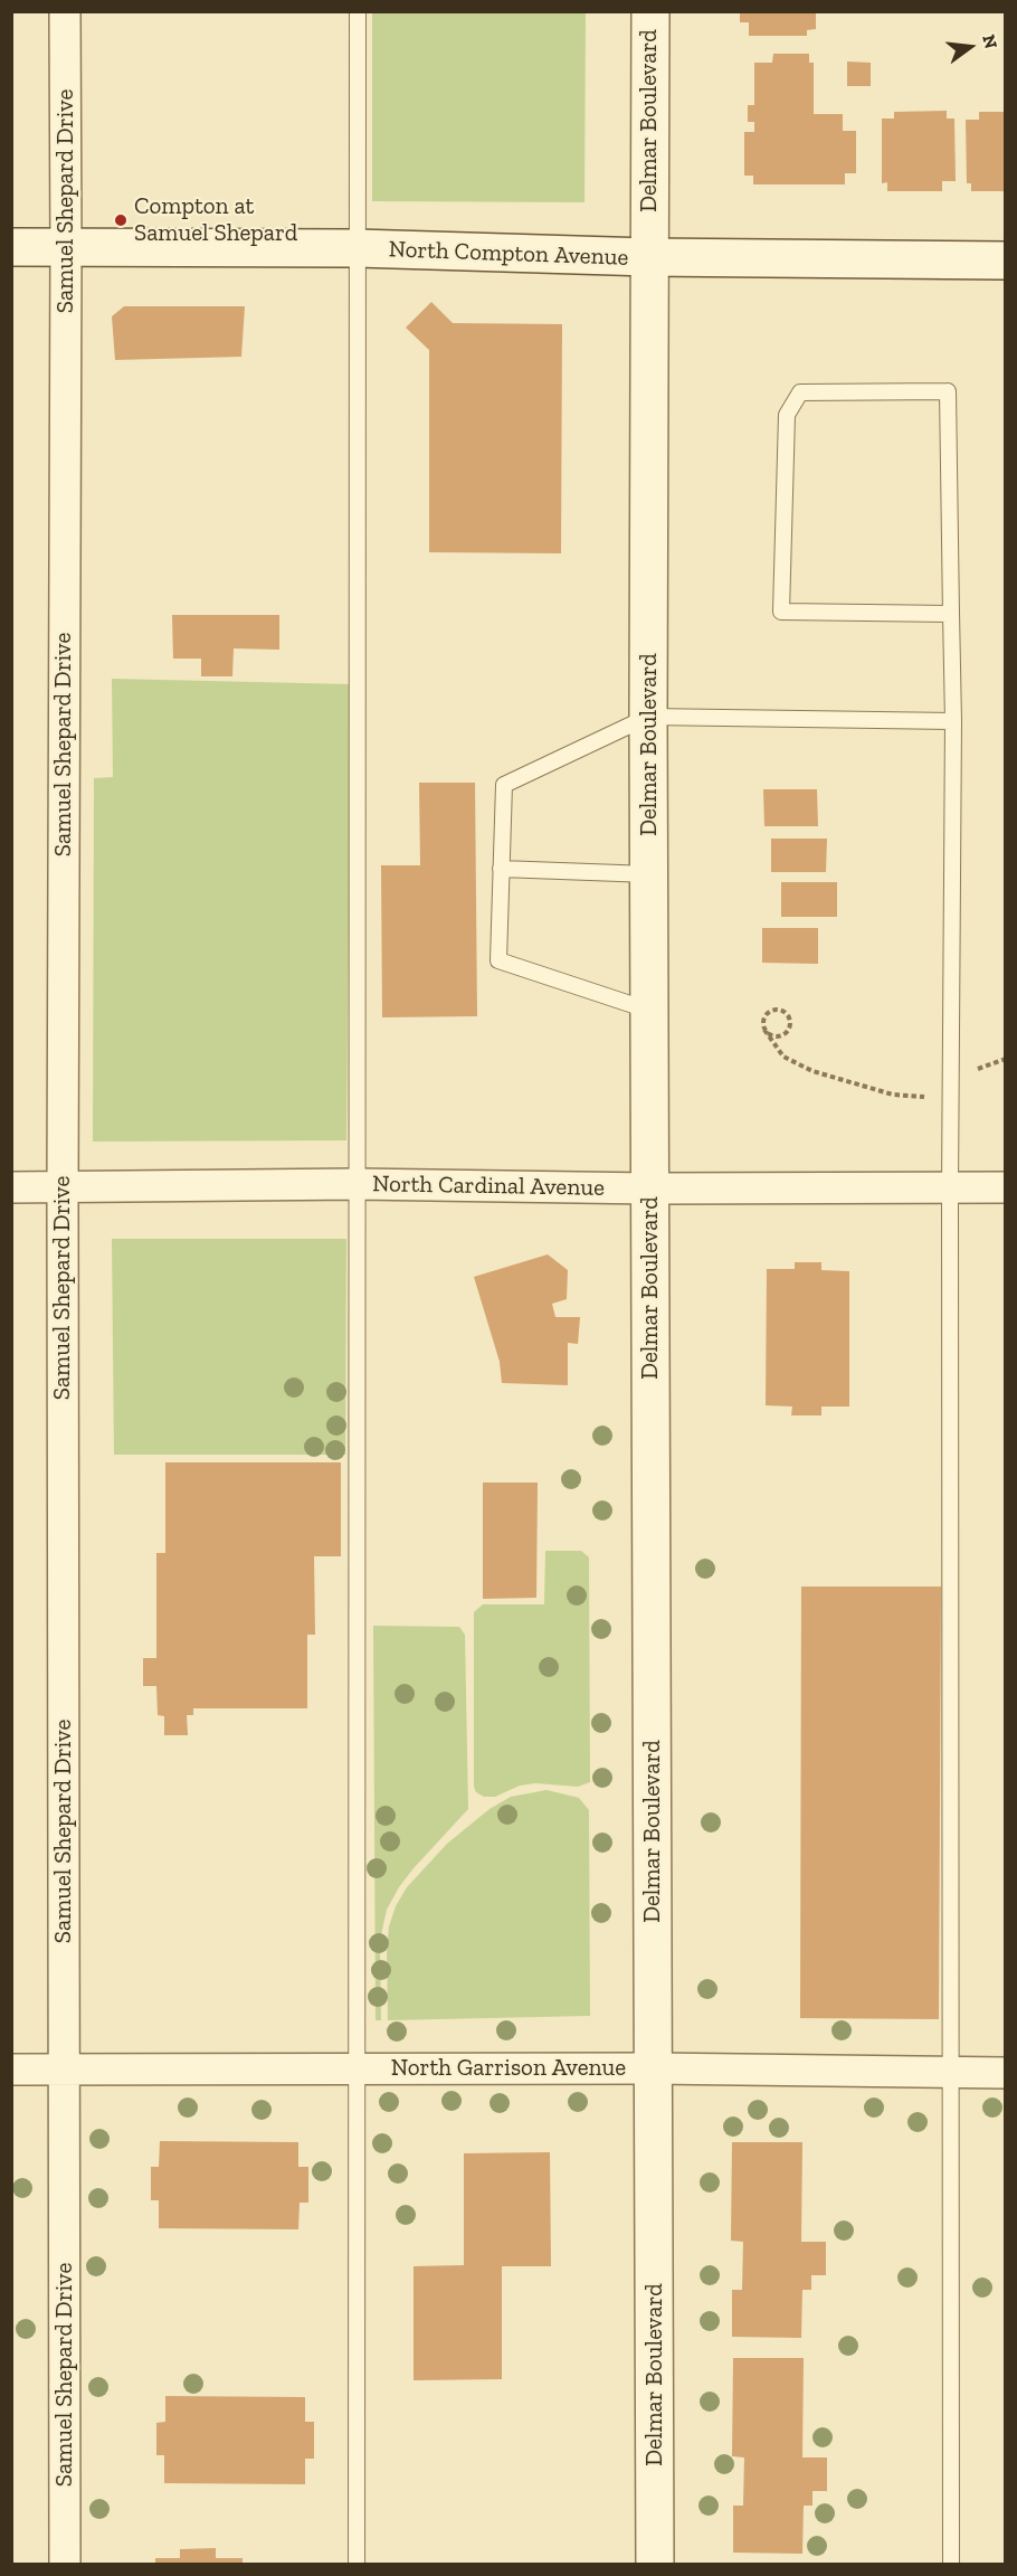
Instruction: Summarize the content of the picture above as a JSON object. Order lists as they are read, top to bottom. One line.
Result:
{"streets":{"street":["Delmar Boulevard","Samuel Shepard Drive","North Compton Avenue","North Cardinal Avenue","North Garrison Avenue"]},"crossings":[["Delmar Boulevard","North Compton Avenue"],["Delmar Boulevard","North Cardinal Avenue"],["Delmar Boulevard","North Garrison Avenue"],["Samuel Shepard Drive","North Compton Avenue"],["Samuel Shepard Drive","North Cardinal Avenue"],["Samuel Shepard Drive","North Garrison Avenue"]],"places":["Compton at Samuel Shepard"],"north":"right"}
